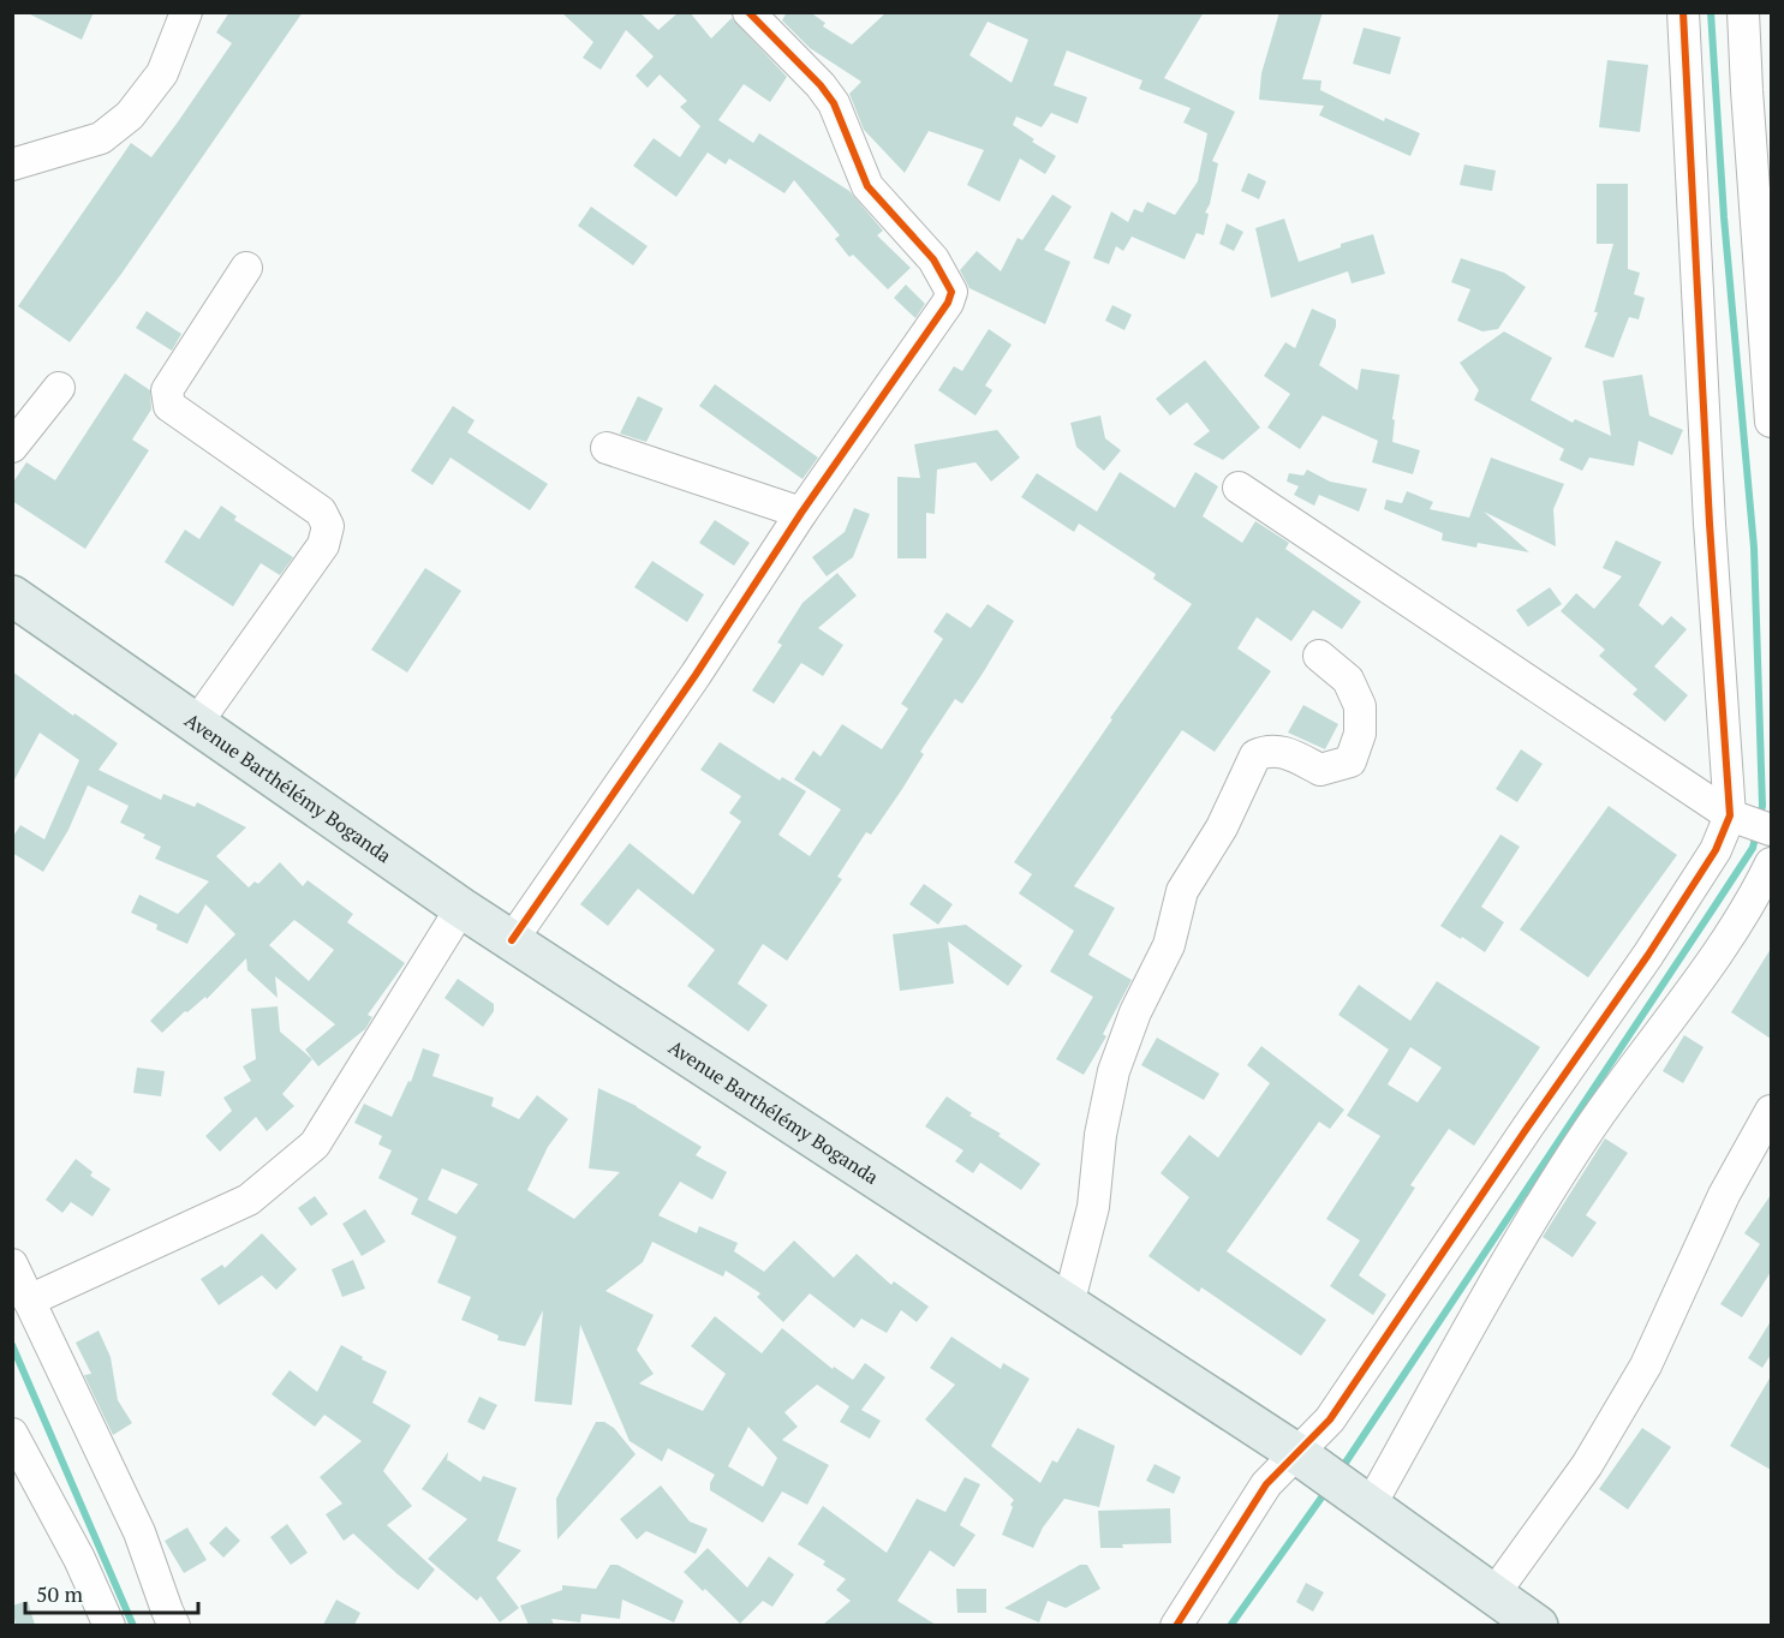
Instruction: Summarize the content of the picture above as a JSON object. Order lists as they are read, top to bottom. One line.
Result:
{"streets":{"main road":["Avenue Barthélémy Boganda"]},"scale_bar":"50 m"}
